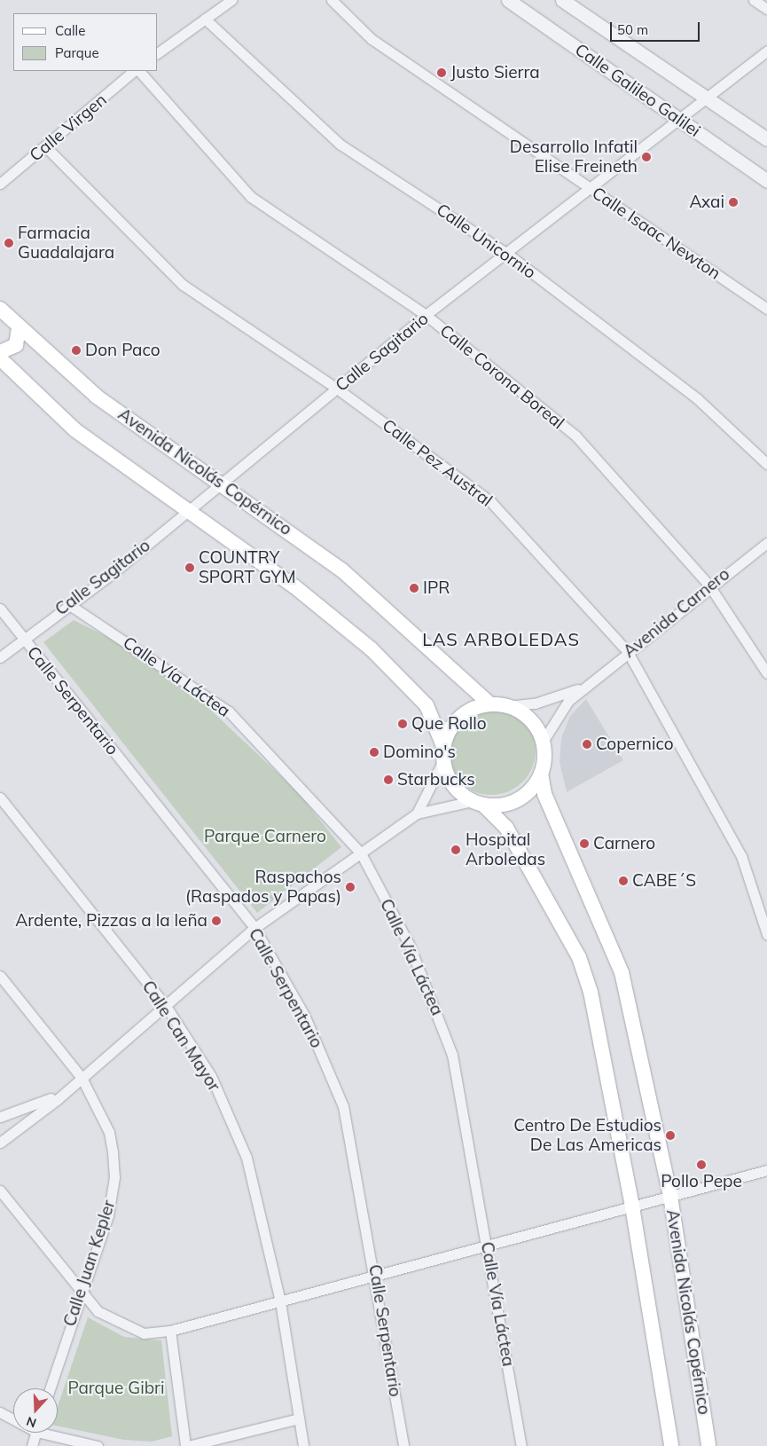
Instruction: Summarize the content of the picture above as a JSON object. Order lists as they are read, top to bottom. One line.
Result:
{"streets":{"main road":["Avenida Nicolás Copérnico"],"street":["Calle Galileo Galilei","Calle Virgen","Calle Isaac Newton","Calle Unicornio","Calle Sagitario","Calle Corona Boreal","Calle Pez Austral","Avenida Carnero","Calle Vía Láctea","Calle Serpentario","Calle Can Mayor","Calle Juan Kepler"]},"crossings":[["Calle Galileo Galilei","Calle Sagitario"],["Calle Virgen","Calle Pez Austral"],["Calle Isaac Newton","Calle Sagitario"],["Calle Unicornio","Calle Sagitario"],["Calle Sagitario","Calle Corona Boreal"],["Calle Sagitario","Calle Pez Austral"],["Calle Sagitario","Avenida Nicolás Copérnico"],["Calle Sagitario","Calle Vía Láctea"],["Calle Sagitario","Calle Serpentario"],["Calle Corona Boreal","Avenida Carnero"],["Calle Pez Austral","Avenida Carnero"],["Avenida Nicolás Copérnico","Avenida Carnero"]],"districts":["LAS ARBOLEDAS"],"parks":["Parque Carnero","Parque Gibri"],"places":["Justo Sierra","Desarrollo Infatil Elise Freineth","Axai","Farmacia Guadalajara","Don Paco","COUNTRY SPORT GYM","IPR","Que Rollo","Copernico","Domino's","Starbucks","Carnero","Hospital Arboledas","CABE´S","Raspachos (Raspados y Papas)","Ardente, Pizzas a la leña","Centro De Estudios De Las Americas","Pollo Pepe"],"legend":["Calle","Parque"],"scale_bar":"50 m","north":"bottom"}
